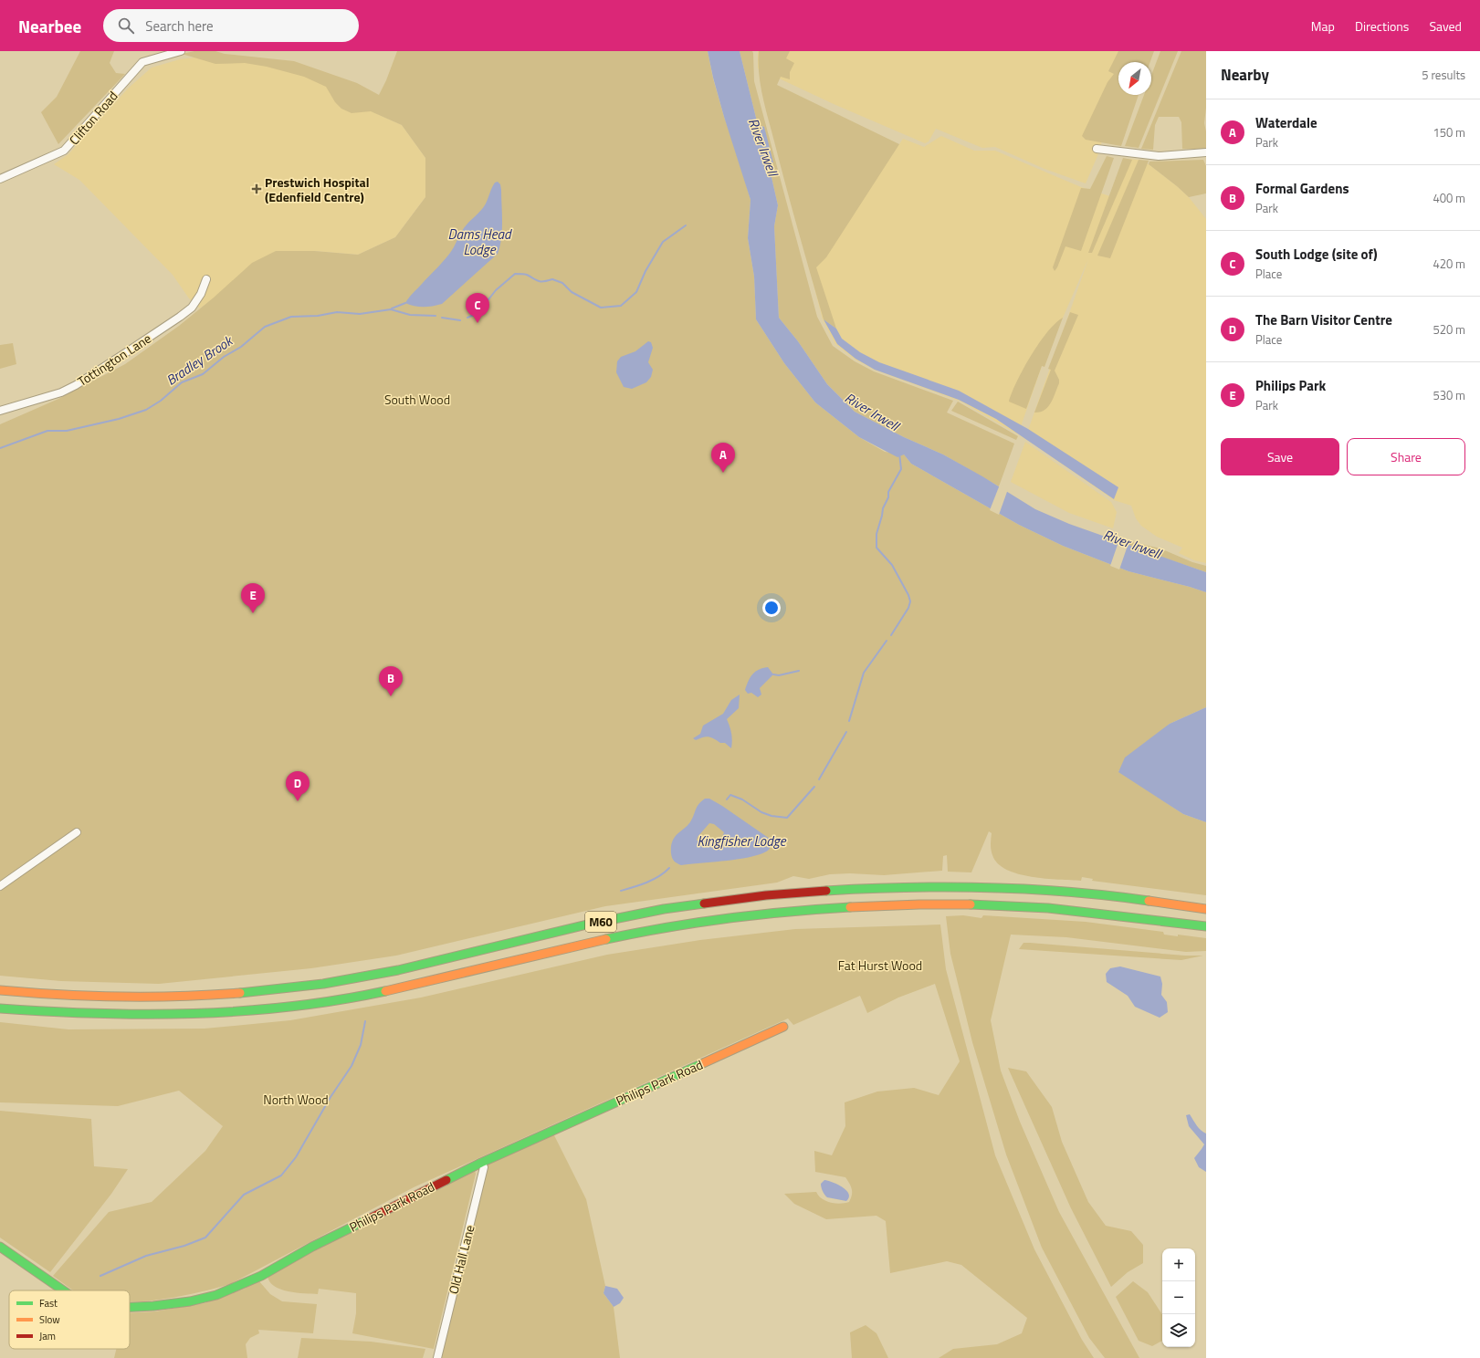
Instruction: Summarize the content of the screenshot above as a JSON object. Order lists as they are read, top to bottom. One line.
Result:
{"streets":{"main road":["M60","Philips Park Road"],"street":["Clifton Road","Tottington Lane","Old Hall Lane"]},"crossings":[["Philips Park Road","Old Hall Lane"]],"water":["River Irwell","Dams Head Lodge","Bradley Brook","Kingfisher Lodge"],"parks":["South Wood","Fat Hurst Wood","North Wood"],"places":{"health":["Prestwich Hospital (Edenfield Centre)"]},"legend":["Fast","Slow","Jam"],"north":"bottom left","page":{"header":"Nearbee","search":"Search here","nav":["Map","Directions","Saved"],"heading":["Nearby","5 results"],"list":[{"mark":"A","name":"Waterdale","note":"Park","value":"150 m"},{"mark":"B","name":"Formal Gardens","note":"Park","value":"400 m"},{"mark":"C","name":"South Lodge (site of)","note":"Place","value":"420 m"},{"mark":"D","name":"The Barn Visitor Centre","note":"Place","value":"520 m"},{"mark":"E","name":"Philips Park","note":"Park","value":"530 m"}],"pins":["C","A","E","B","D"],"buttons":["Save","Share"],"map_buttons":["+","−"]}}
